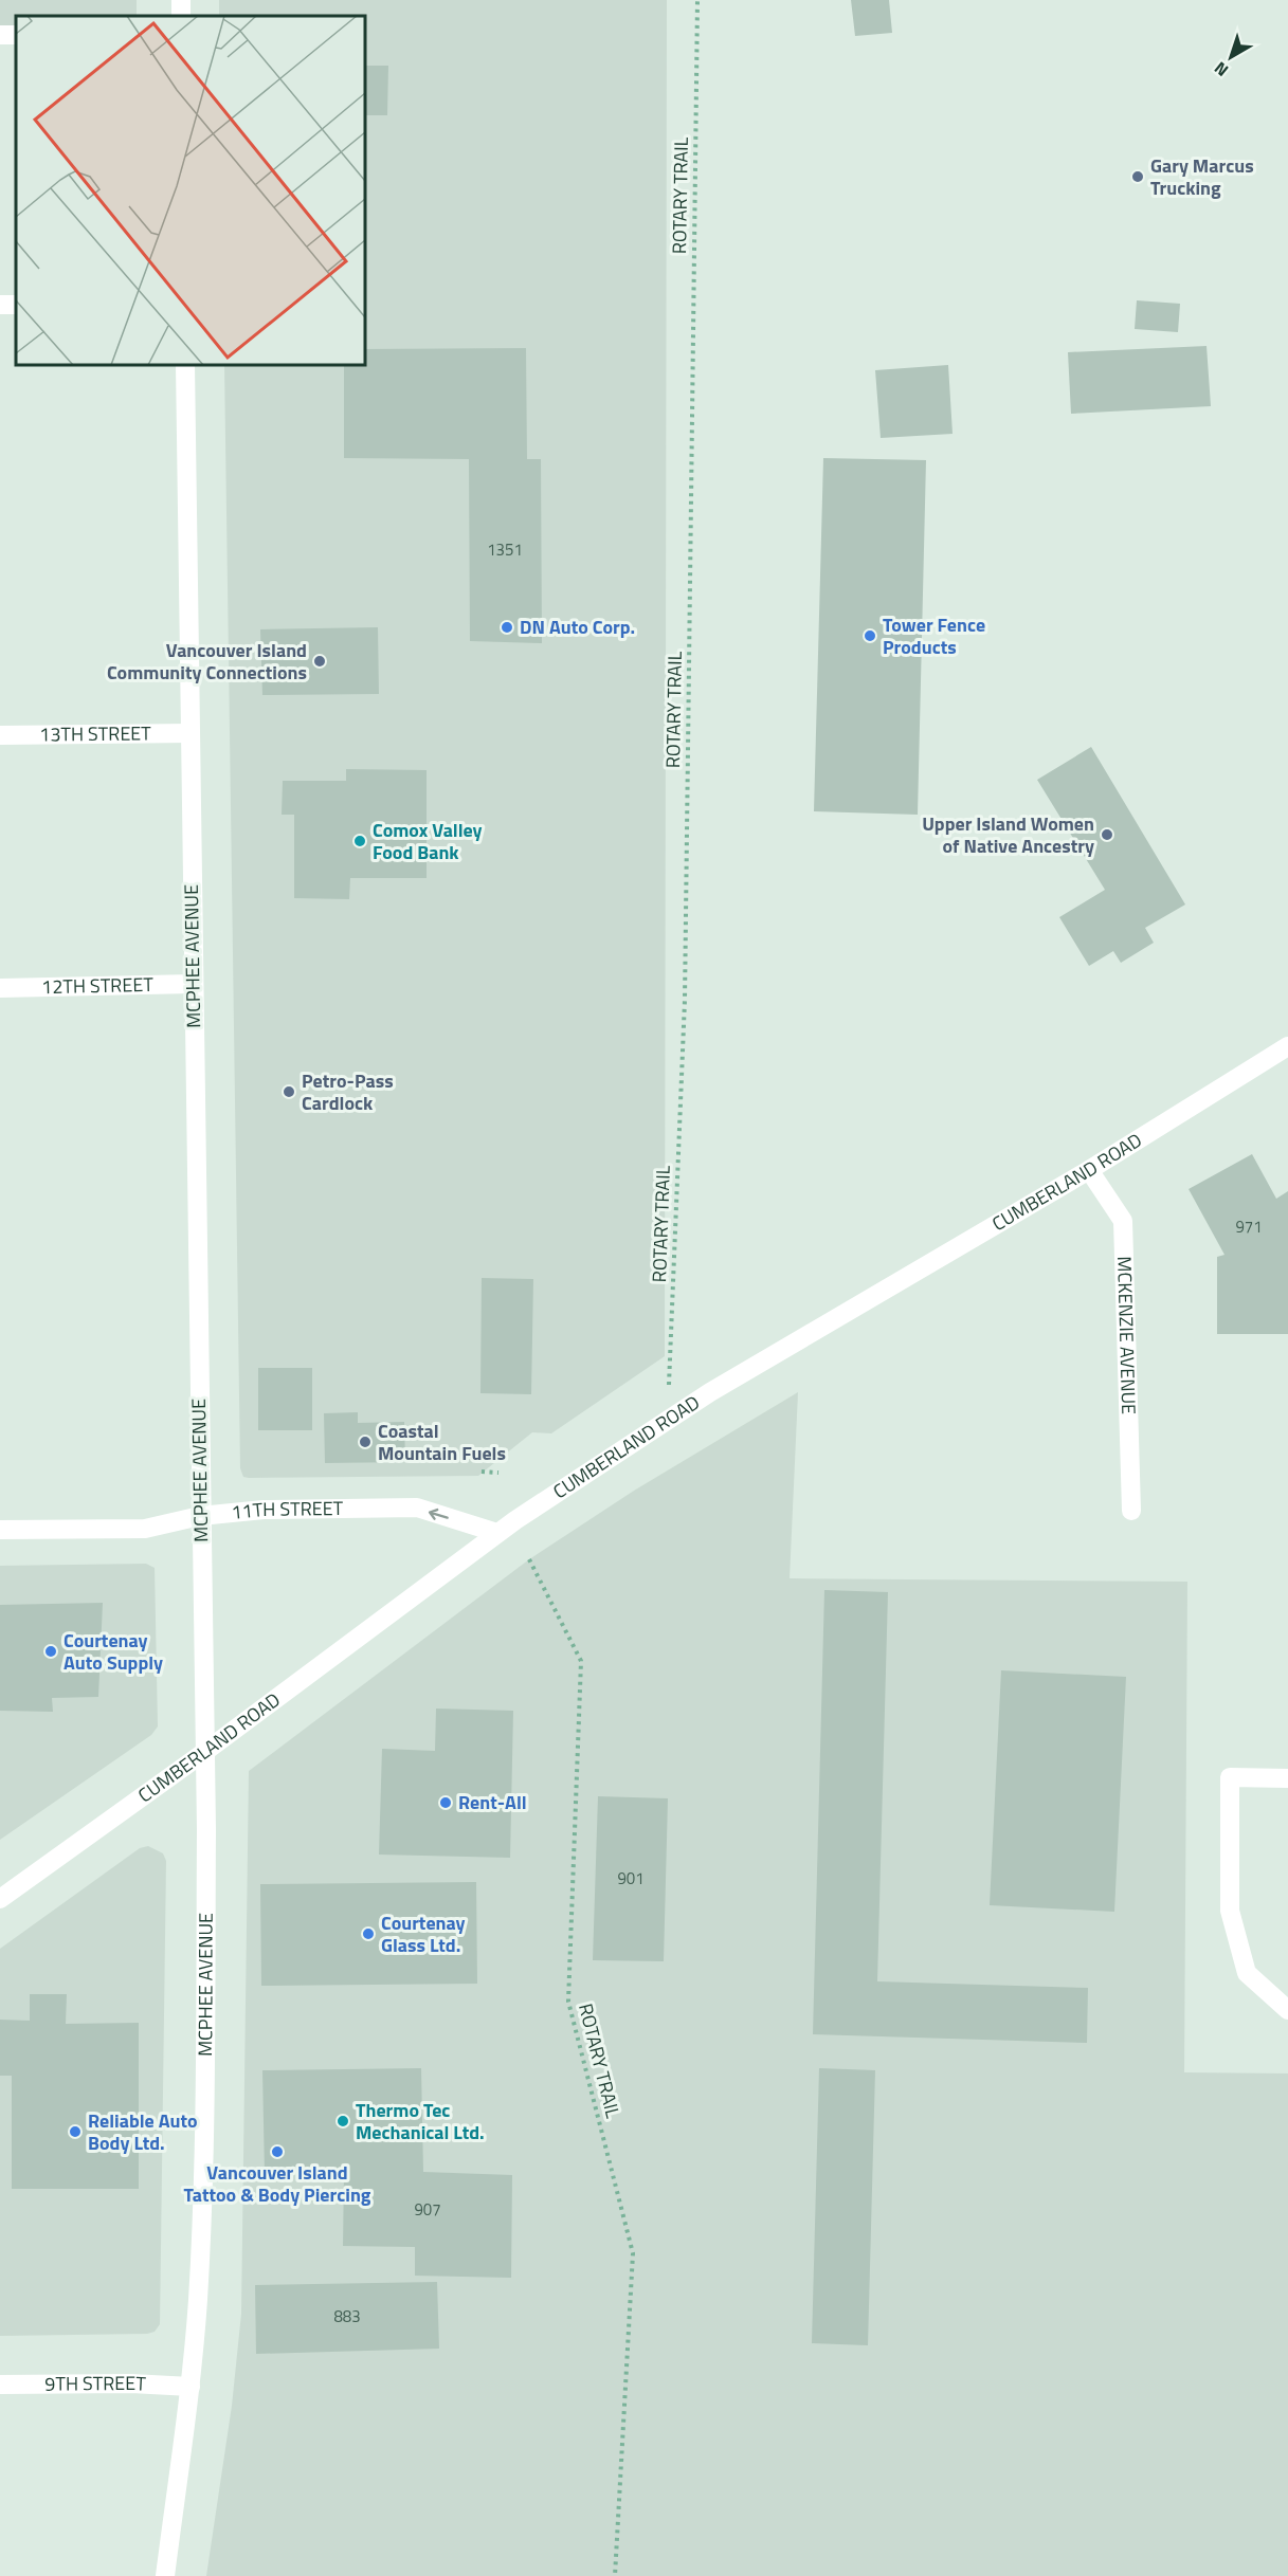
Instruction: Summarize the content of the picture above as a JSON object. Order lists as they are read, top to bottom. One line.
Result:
{"streets":{"street":["13TH STREET","MCPHEE AVENUE","12TH STREET","CUMBERLAND ROAD","MCKENZIE AVENUE","11TH STREET","9TH STREET"],"path":["ROTARY TRAIL"]},"crossings":[["ROTARY TRAIL","CUMBERLAND ROAD"],["13TH STREET","MCPHEE AVENUE"],["MCPHEE AVENUE","12TH STREET"],["MCPHEE AVENUE","CUMBERLAND ROAD"],["MCPHEE AVENUE","11TH STREET"],["MCPHEE AVENUE","9TH STREET"],["CUMBERLAND ROAD","MCKENZIE AVENUE"],["CUMBERLAND ROAD","11TH STREET"]],"one_way":["11TH STREET"],"places":["Gary Marcus Trucking","DN Auto Corp.","Tower Fence Products","Vancouver Island Community Connections","Upper Island Women of Native Ancestry","Comox Valley Food Bank","Petro-Pass Cardlock","Coastal Mountain Fuels","Courtenay Auto Supply","Rent-All","Courtenay Glass Ltd.","Thermo Tec Mechanical Ltd.","Reliable Auto Body Ltd.","Vancouver Island Tattoo & Body Piercing"],"house_numbers":["1351","971","901","907","883"],"north":"bottom left"}
